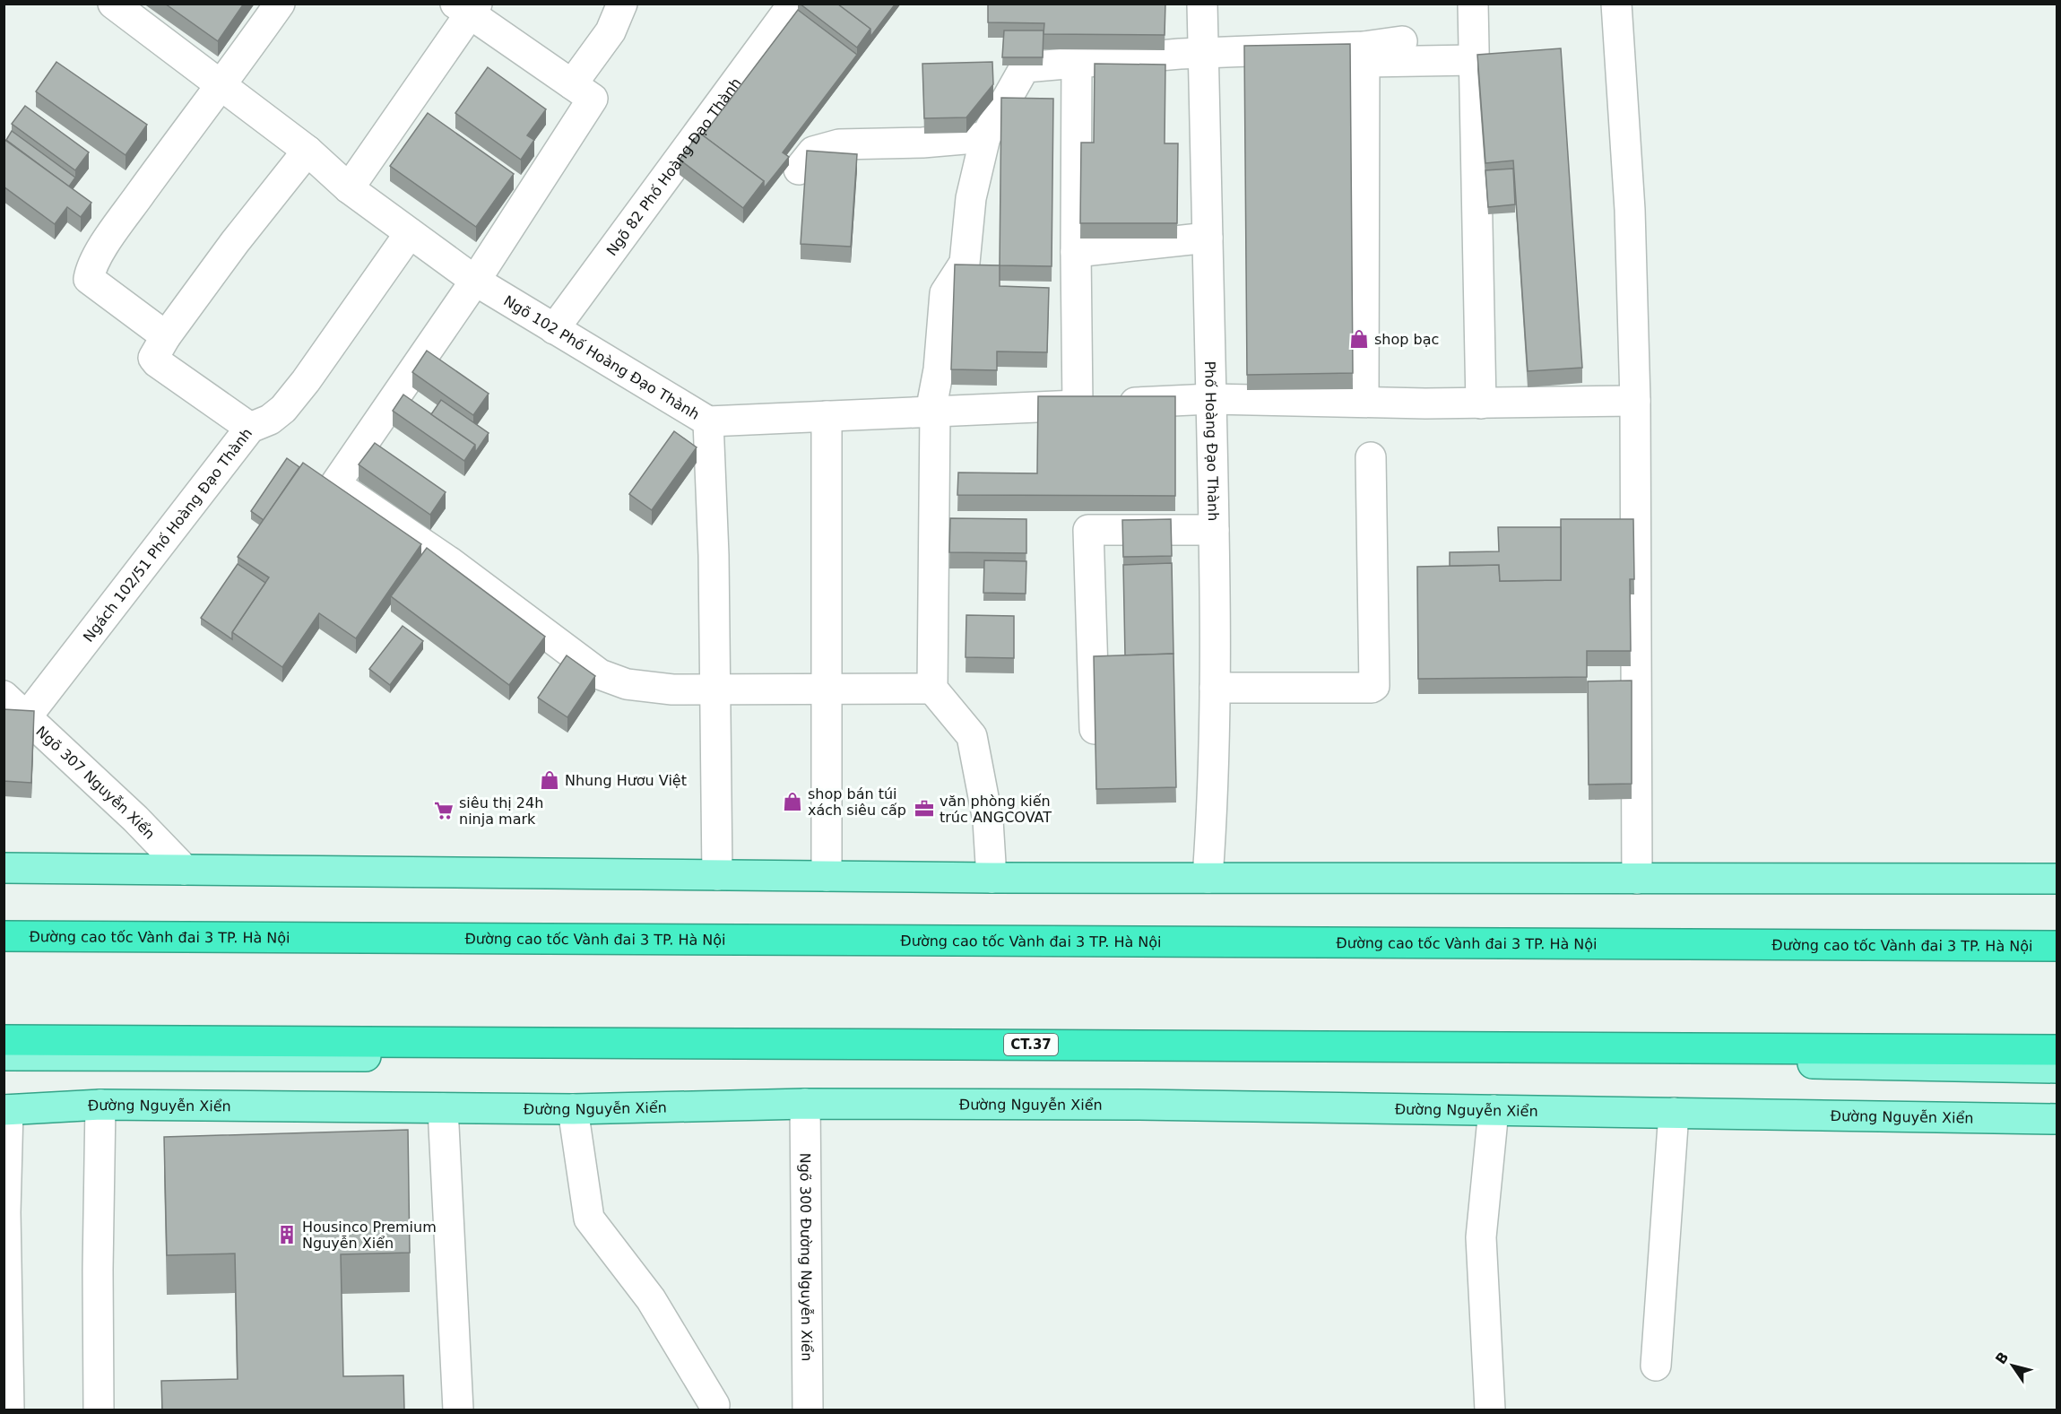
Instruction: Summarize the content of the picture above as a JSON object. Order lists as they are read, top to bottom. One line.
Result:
{"streets":{"highway":["Đường cao tốc Vành đai 3 TP. Hà Nội","CT.37"],"main road":["Đường Nguyễn Xiển"],"street":["Ngõ 82 Phố Hoàng Đạo Thành","Ngõ 102 Phố Hoàng Đạo Thành","Phố Hoàng Đạo Thành","Ngách 102/51 Phố Hoàng Đạo Thành","Ngõ 307 Nguyễn Xiển","Ngõ 300 Đường Nguyễn Xiển"]},"crossings":[["Ngõ 82 Phố Hoàng Đạo Thành","Ngõ 102 Phố Hoàng Đạo Thành"],["Ngõ 102 Phố Hoàng Đạo Thành","Phố Hoàng Đạo Thành"],["Ngõ 102 Phố Hoàng Đạo Thành","Ngách 102/51 Phố Hoàng Đạo Thành"],["Ngách 102/51 Phố Hoàng Đạo Thành","Ngõ 307 Nguyễn Xiển"],["Đường Nguyễn Xiển","Ngõ 300 Đường Nguyễn Xiển"]],"places":{"shop":["shop bạc","Nhung Hươu Việt","shop bán túi xách siêu cấp"],"office":["văn phòng kiến trúc ANGCOVAT"],"supermarket":["siêu thị 24h ninja mark"],"building":["Housinco Premium Nguyễn Xiển"]},"north":"top left"}
